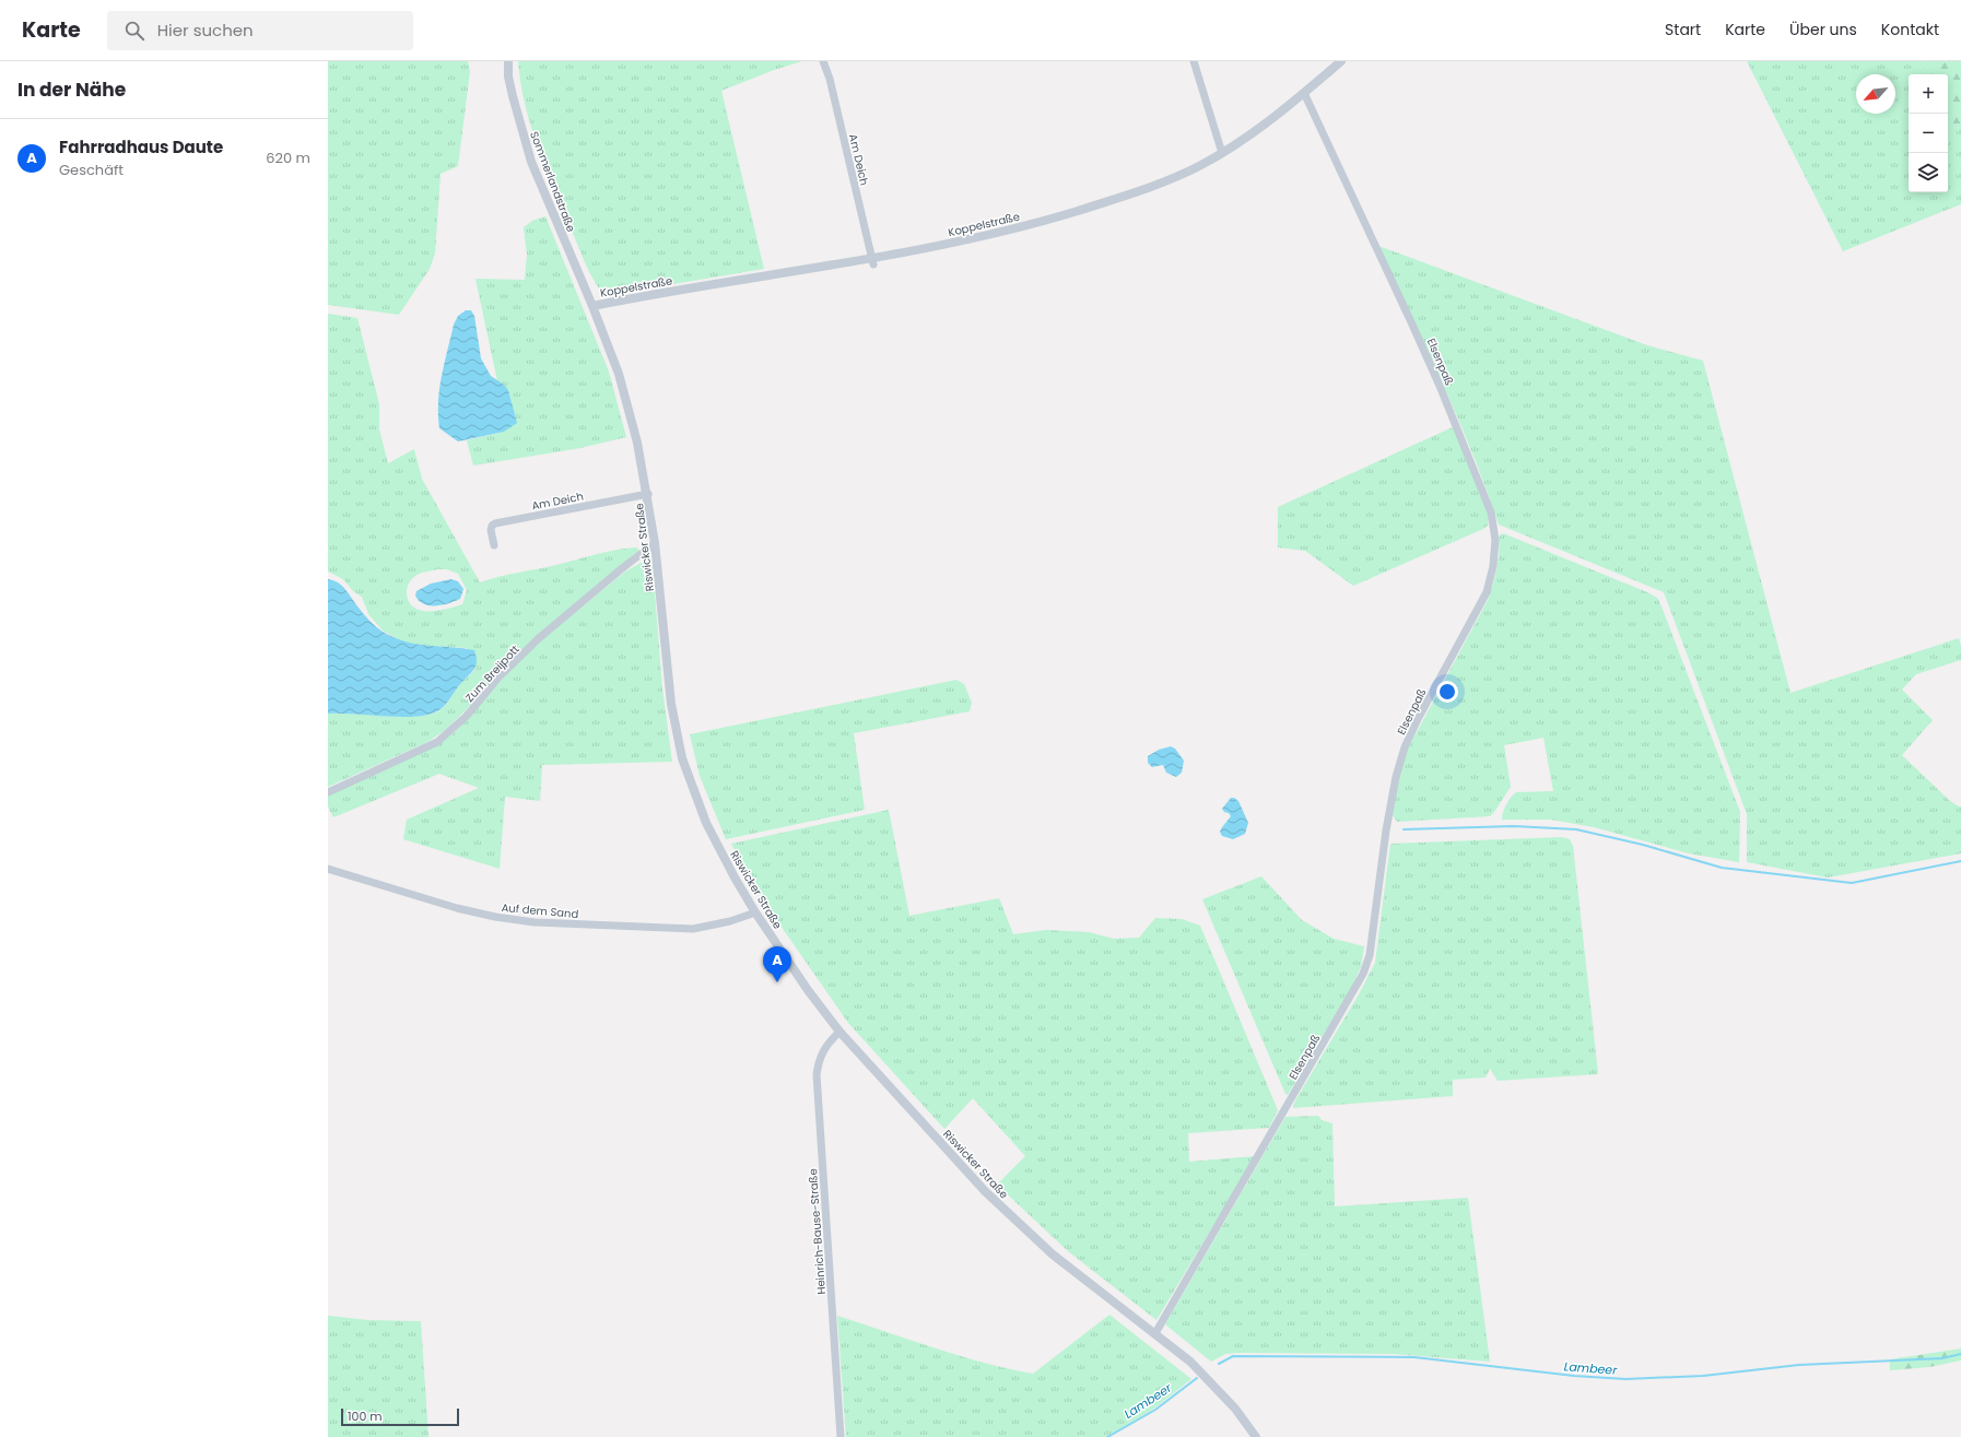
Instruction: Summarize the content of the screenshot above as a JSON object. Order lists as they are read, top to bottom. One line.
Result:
{"streets":{"street":["Am Deich","Sommerlandstraße","Koppelstraße","Elsenpaß","Riswicker Straße","Zum Breijpott","Auf dem Sand","Heinrich-Bause-Straße"]},"crossings":[["Am Deich","Koppelstraße"],["Am Deich","Riswicker Straße"],["Sommerlandstraße","Koppelstraße"],["Sommerlandstraße","Riswicker Straße"],["Koppelstraße","Elsenpaß"],["Koppelstraße","Riswicker Straße"],["Elsenpaß","Riswicker Straße"],["Riswicker Straße","Zum Breijpott"],["Riswicker Straße","Auf dem Sand"],["Riswicker Straße","Heinrich-Bause-Straße"]],"water":["Lambeer"],"scale_bar":"100 m","north":"bottom left","page":{"header":"Karte","search":"Hier suchen","nav":["Start","Karte","Über uns","Kontakt"],"heading":"In der Nähe","map_buttons":["+","−"],"list":[{"mark":"A","name":"Fahrradhaus Daute","note":"Geschäft","value":"620 m"}],"pins":"A","scale":"100 m"}}
